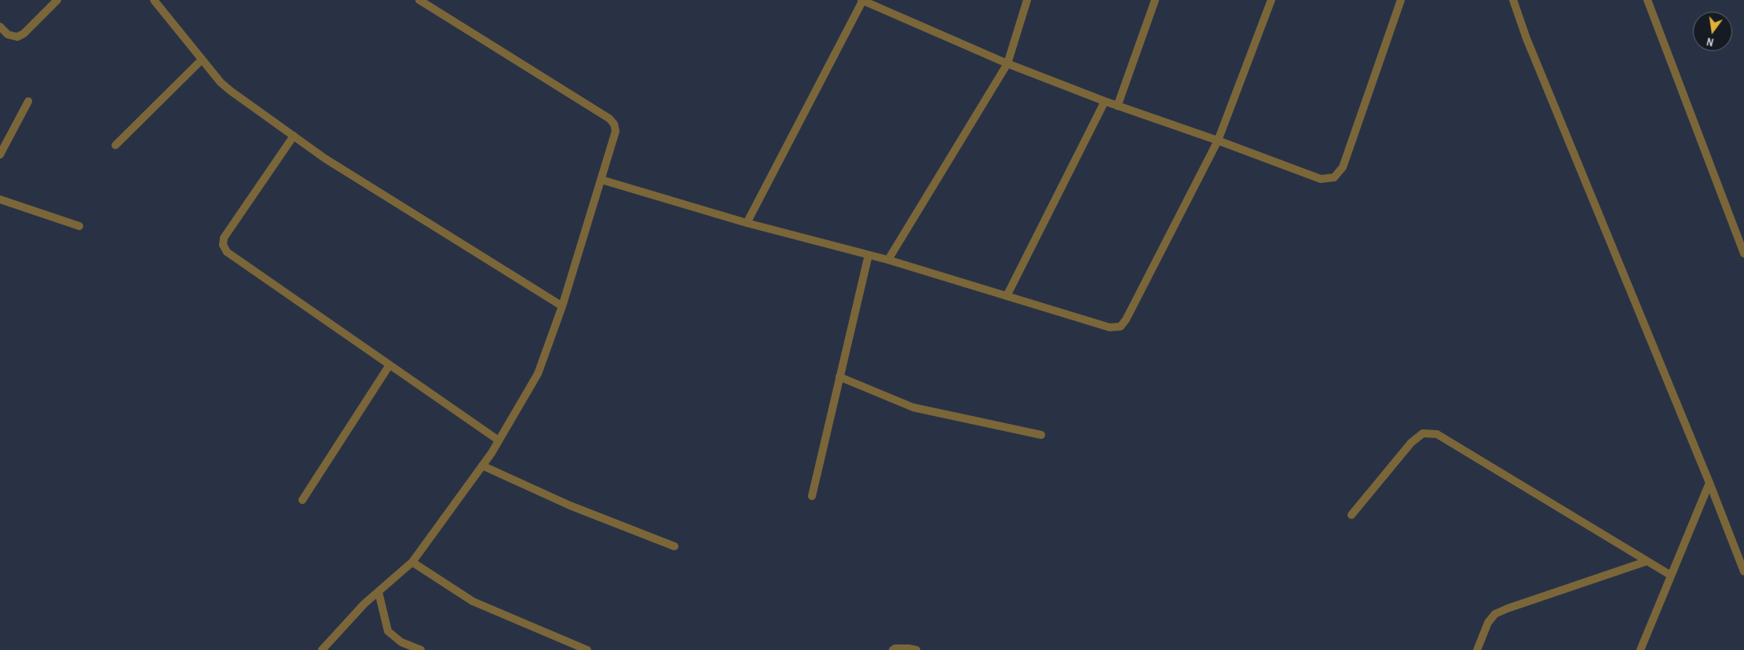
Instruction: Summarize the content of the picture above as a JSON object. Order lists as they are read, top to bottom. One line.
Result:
{"north":"bottom"}
